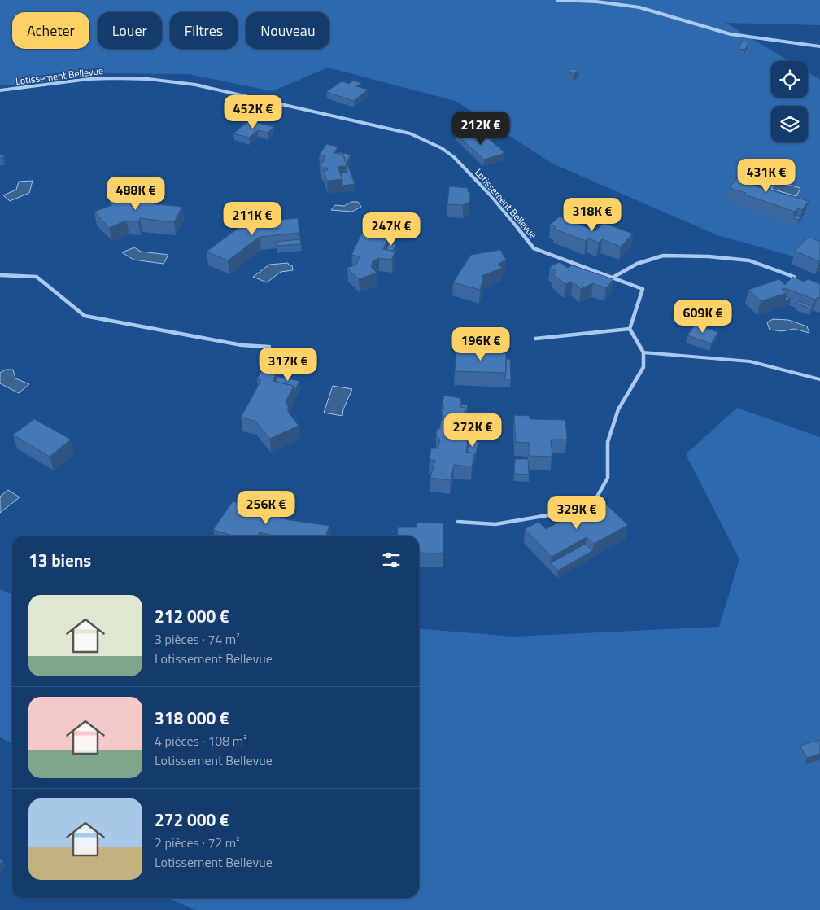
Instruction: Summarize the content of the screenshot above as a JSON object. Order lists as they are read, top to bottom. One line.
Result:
{"streets":{"street":["Lotissement Bellevue"]},"page":{"chip":["Acheter","Louer","Filtres","Nouveau"],"price":["452K €","212K €","431K €","488K €","318K €","211K €","247K €","609K €","196K €","317K €","272K €","256K €","329K €"],"heading":"13 biens","list":[{"name":"212 000 €","note":"3 pièces · 74 m² · Lotissement Bellevue"},{"name":"318 000 €","note":"4 pièces · 108 m² · Lotissement Bellevue"},{"name":"272 000 €","note":"2 pièces · 72 m² · Lotissement Bellevue"}]}}
